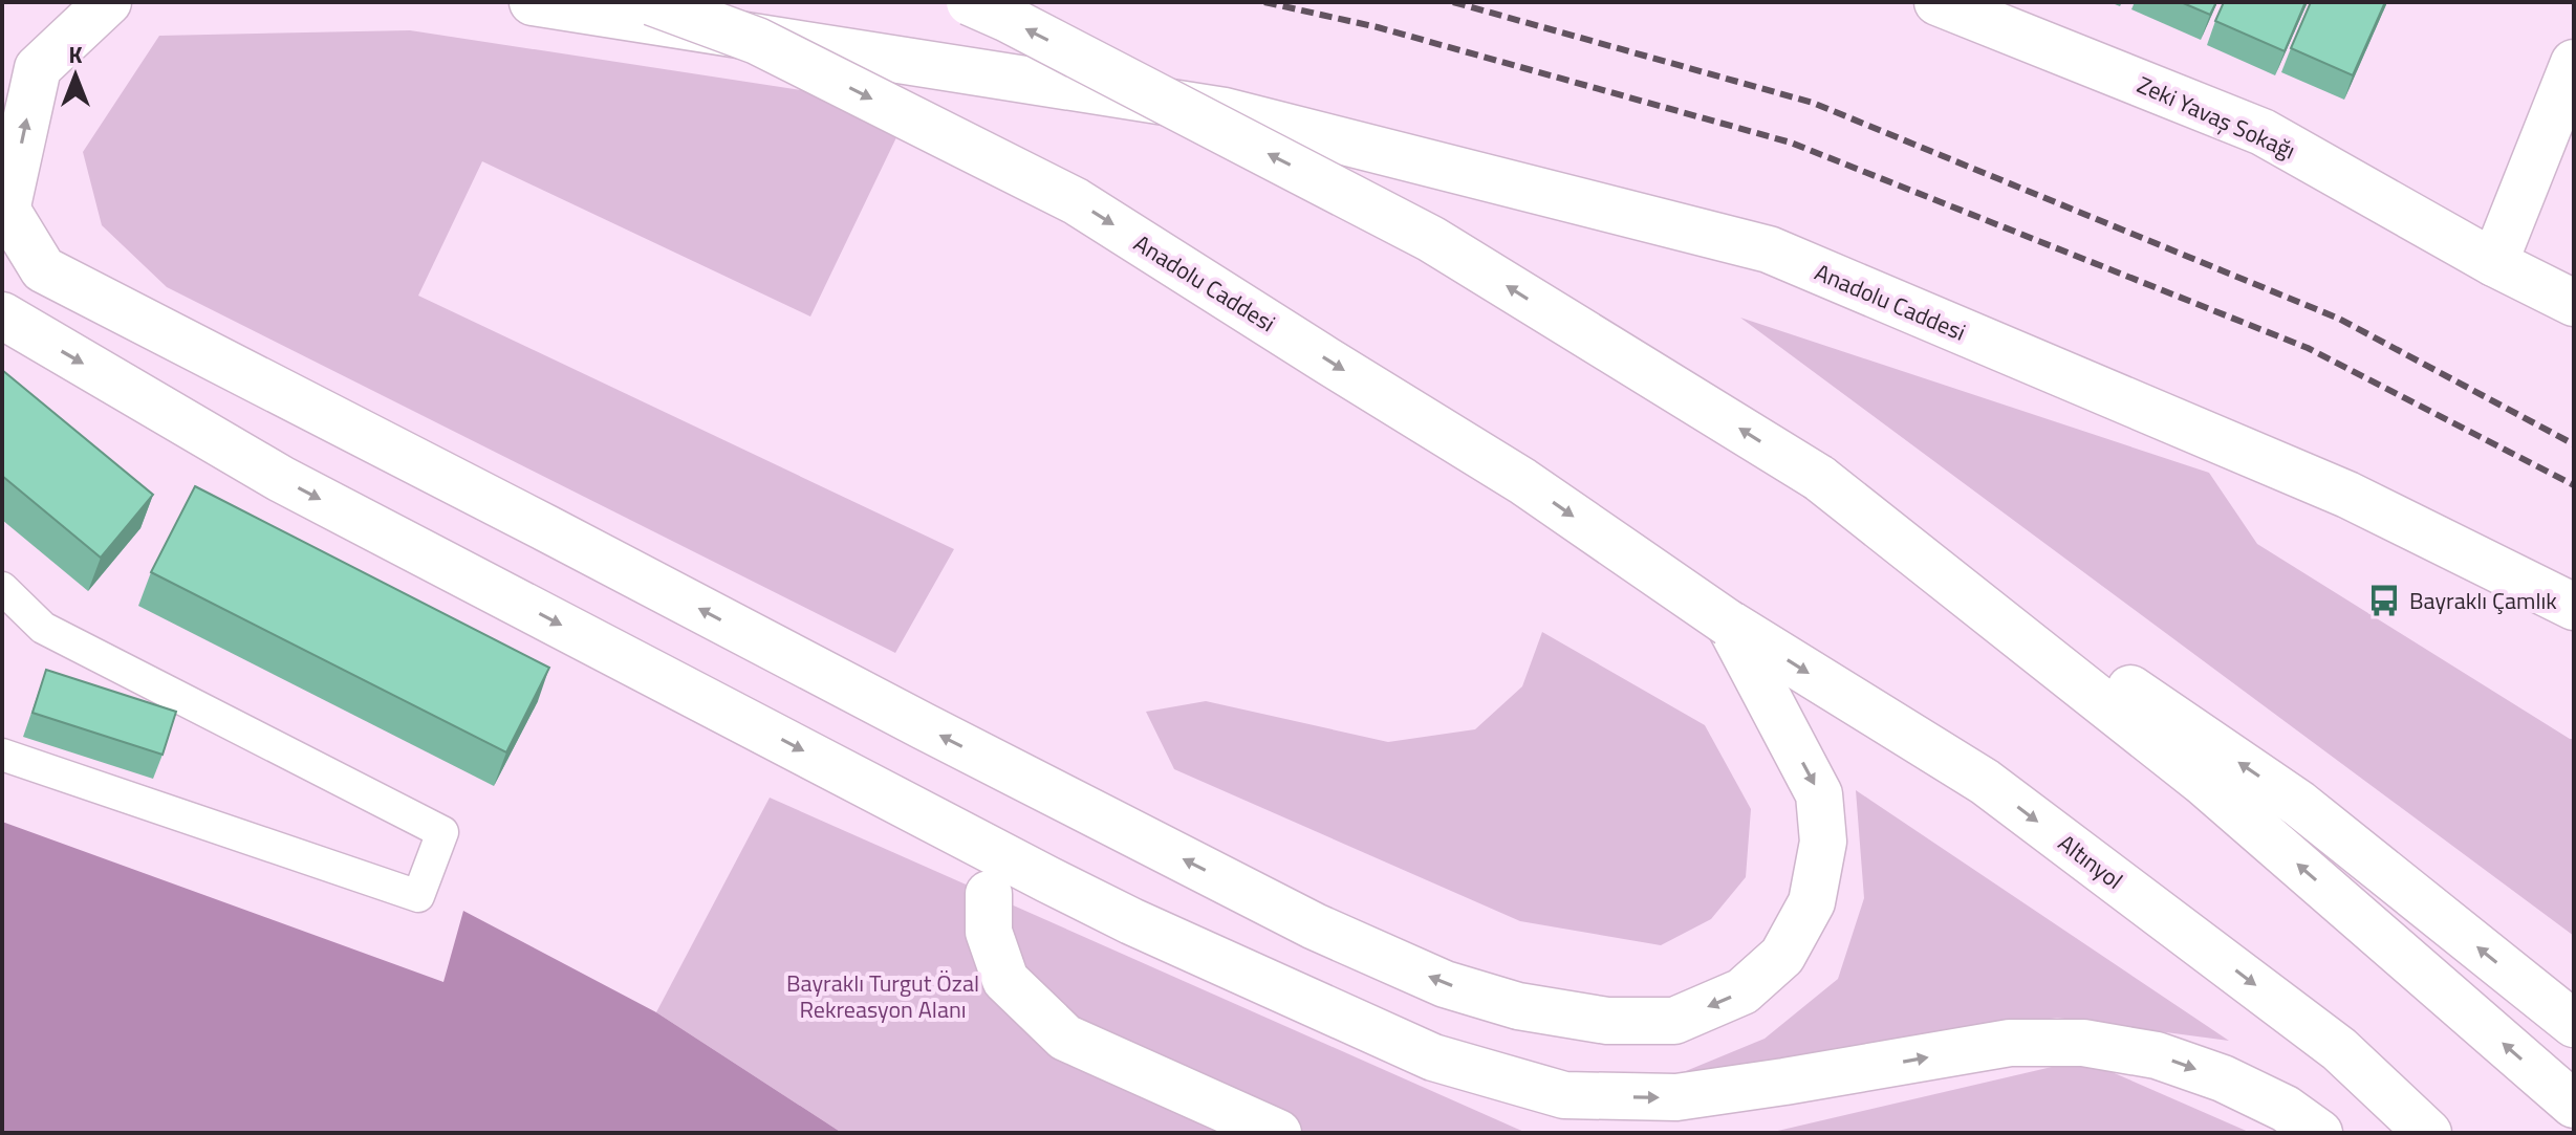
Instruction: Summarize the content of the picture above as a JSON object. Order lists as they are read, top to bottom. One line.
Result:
{"streets":{"main road":["Zeki Yavaş Sokağı","Anadolu Caddesi","Altınyol"]},"crossings":[["Anadolu Caddesi","Altınyol"]],"parks":["Bayraklı Turgut Özal Rekreasyon Alanı"],"places":{"bus stop":["Bayraklı Çamlık"]},"north":"top"}
